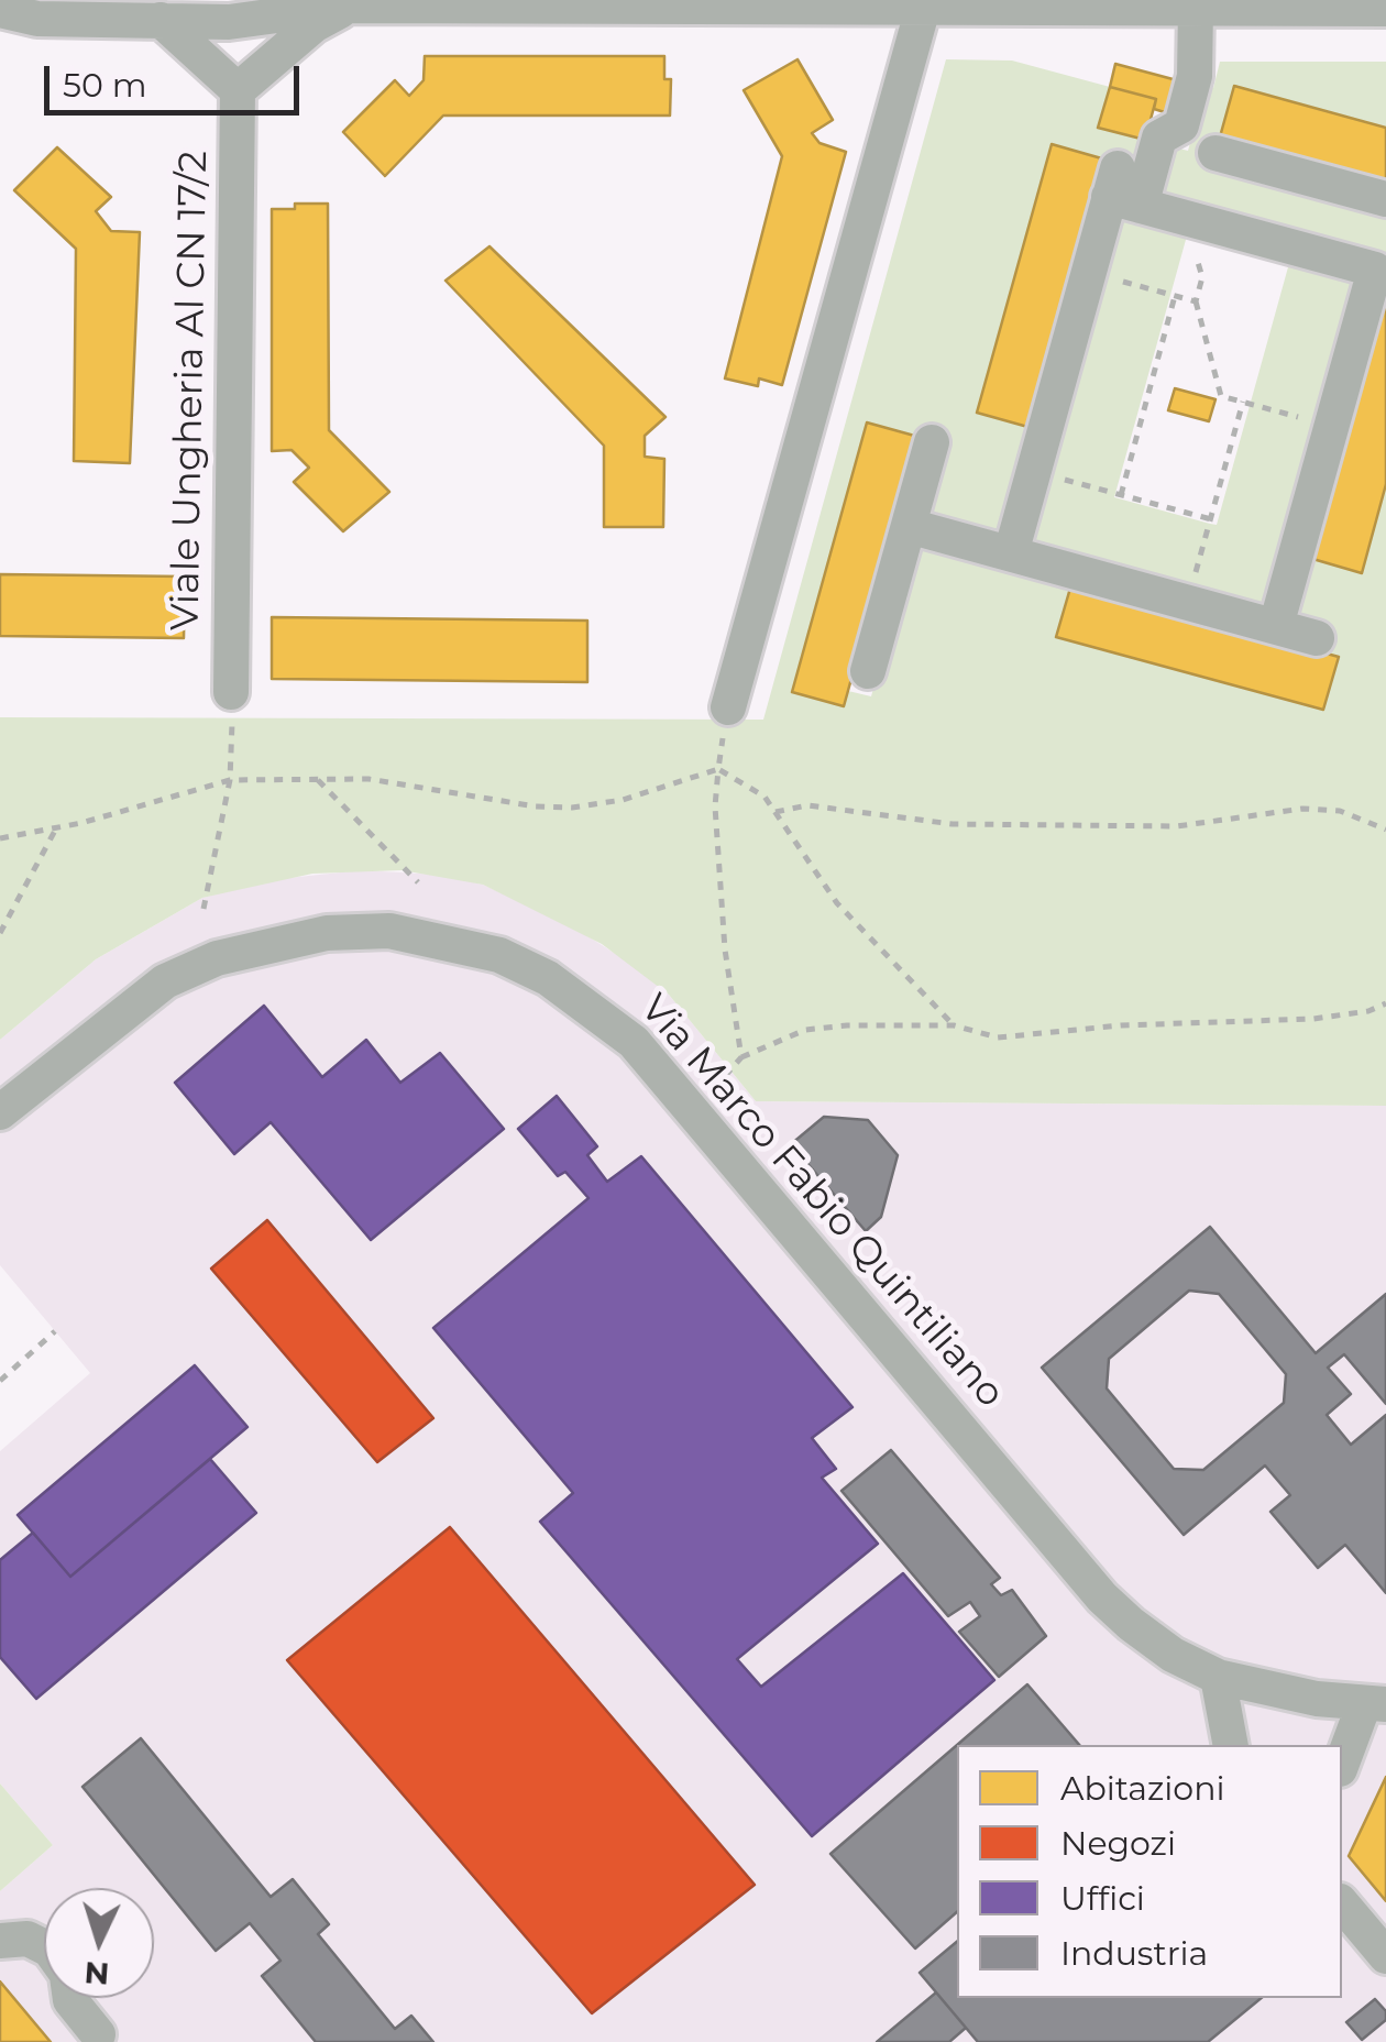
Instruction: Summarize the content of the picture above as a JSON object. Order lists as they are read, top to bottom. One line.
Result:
{"streets":{"street":["Viale Ungheria Al CN 17/2","Via Marco Fabio Quintiliano"]},"legend":["Abitazioni","Negozi","Uffici","Industria"],"scale_bar":"50 m","north":"bottom"}
